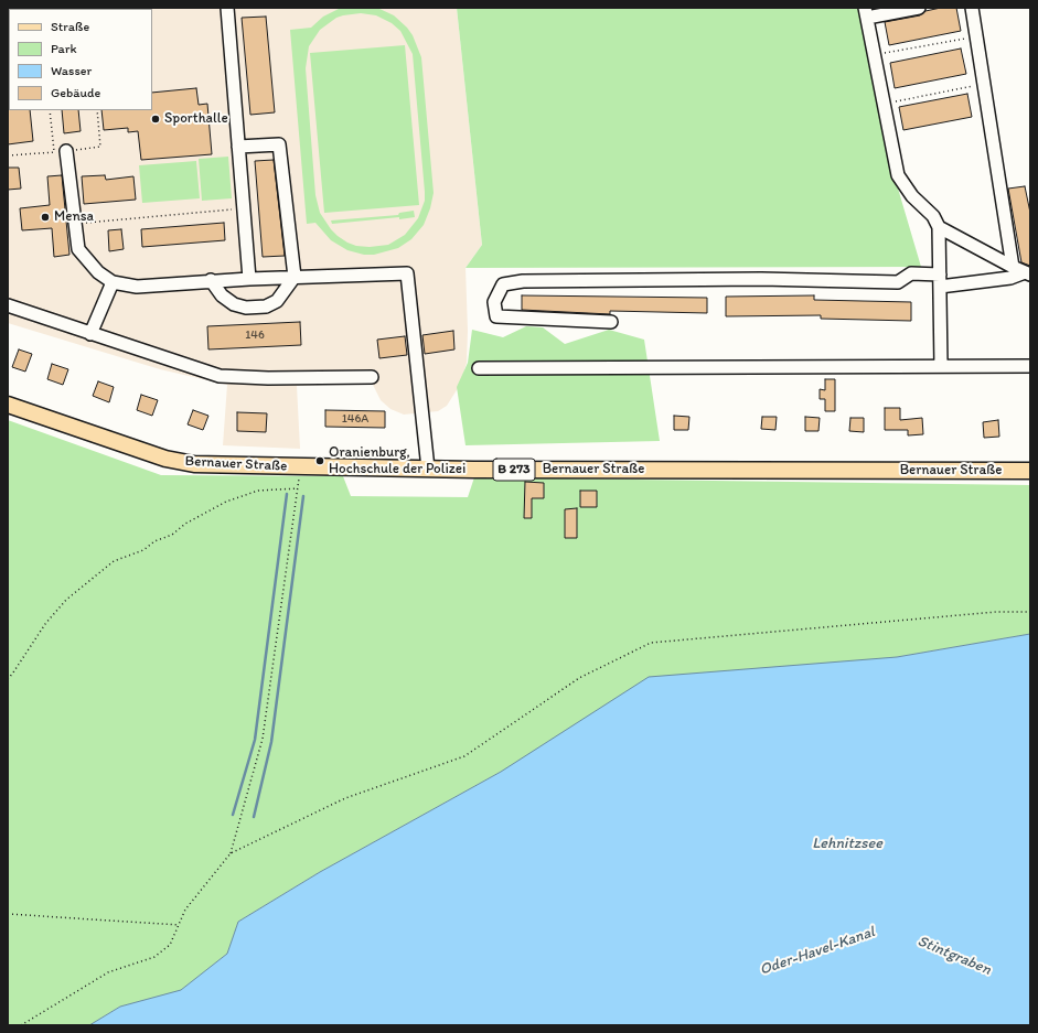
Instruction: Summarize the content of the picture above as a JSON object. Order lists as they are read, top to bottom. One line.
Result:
{"streets":{"main road":["Bernauer Straße","B 273"]},"water":["Lehnitzsee","Oder-Havel-Kanal","Stintgraben"],"places":["Sporthalle","Mensa","Oranienburg, Hochschule der Polizei"],"house_numbers":["146","146A"],"legend":["Straße","Park","Wasser","Gebäude"]}
